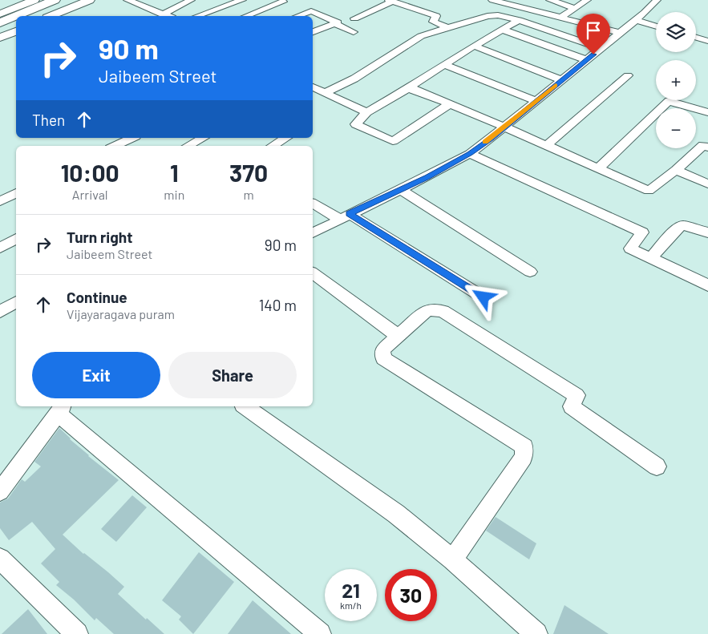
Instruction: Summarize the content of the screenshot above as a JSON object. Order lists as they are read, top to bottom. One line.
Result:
{"page":{"map_buttons":["+","−"],"turn":["90 m","Jaibeem Street"],"then":"Then","eta":["10:00","Arrival","1","min","370","m"],"list":[{"name":"Turn right","note":"Jaibeem Street","value":"90 m"},{"name":"Continue","note":"Vijayaragava puram","value":"140 m"}],"buttons":["Exit","Share"],"speed":"21 km/h","limit":"30"}}
